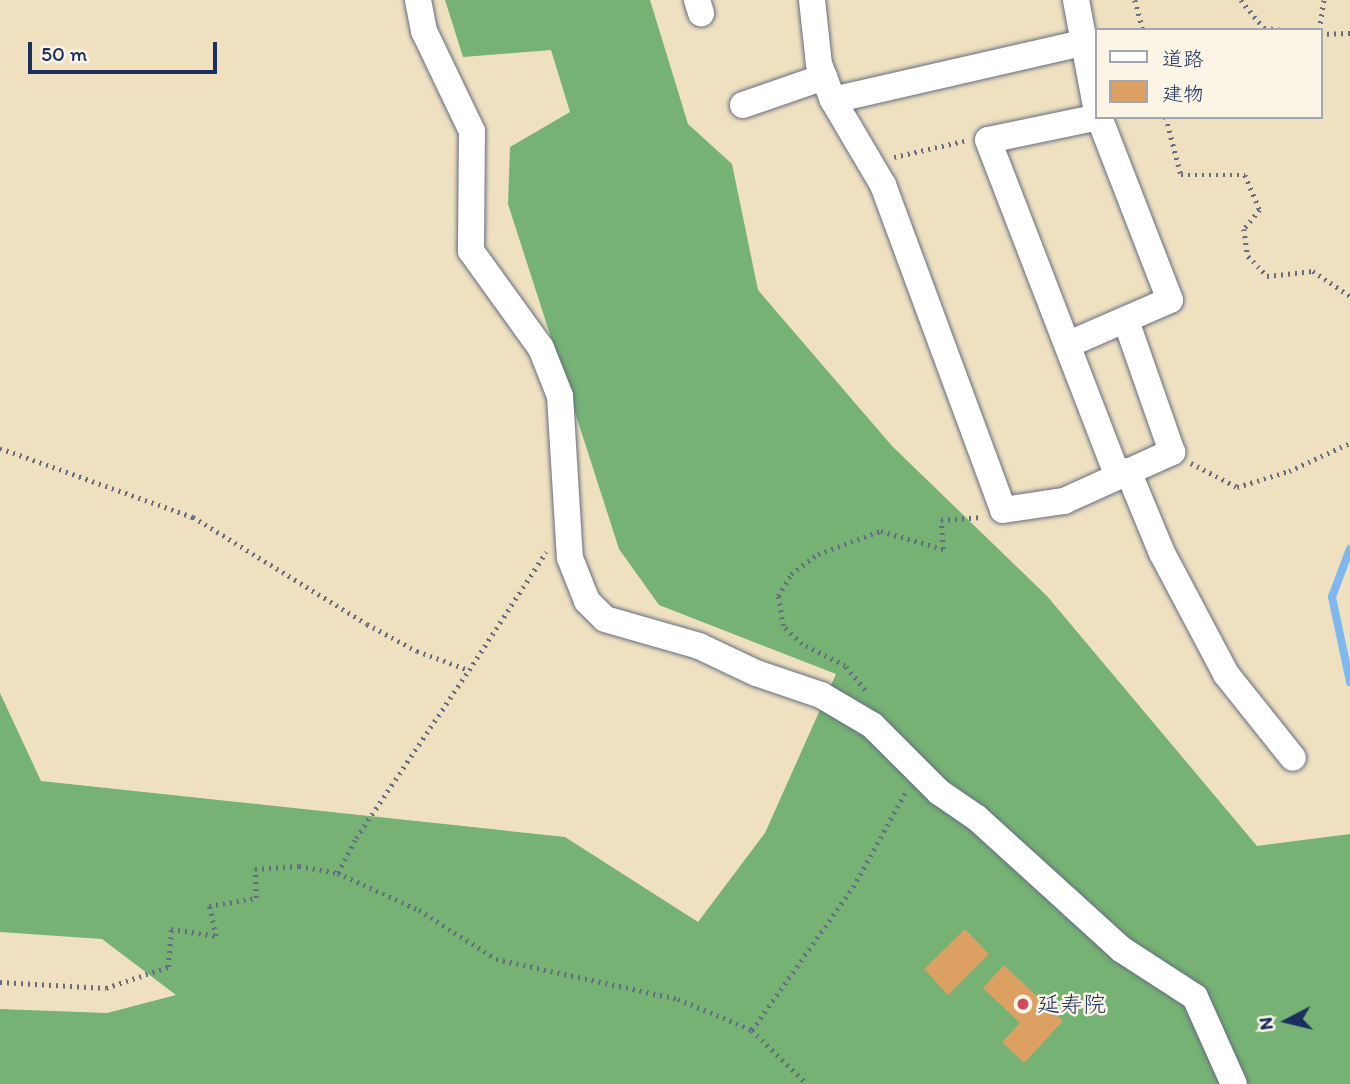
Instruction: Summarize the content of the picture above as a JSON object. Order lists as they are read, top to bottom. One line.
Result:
{"places":["延寿院"],"legend":["道路","建物"],"scale_bar":"50 m","north":"left"}
